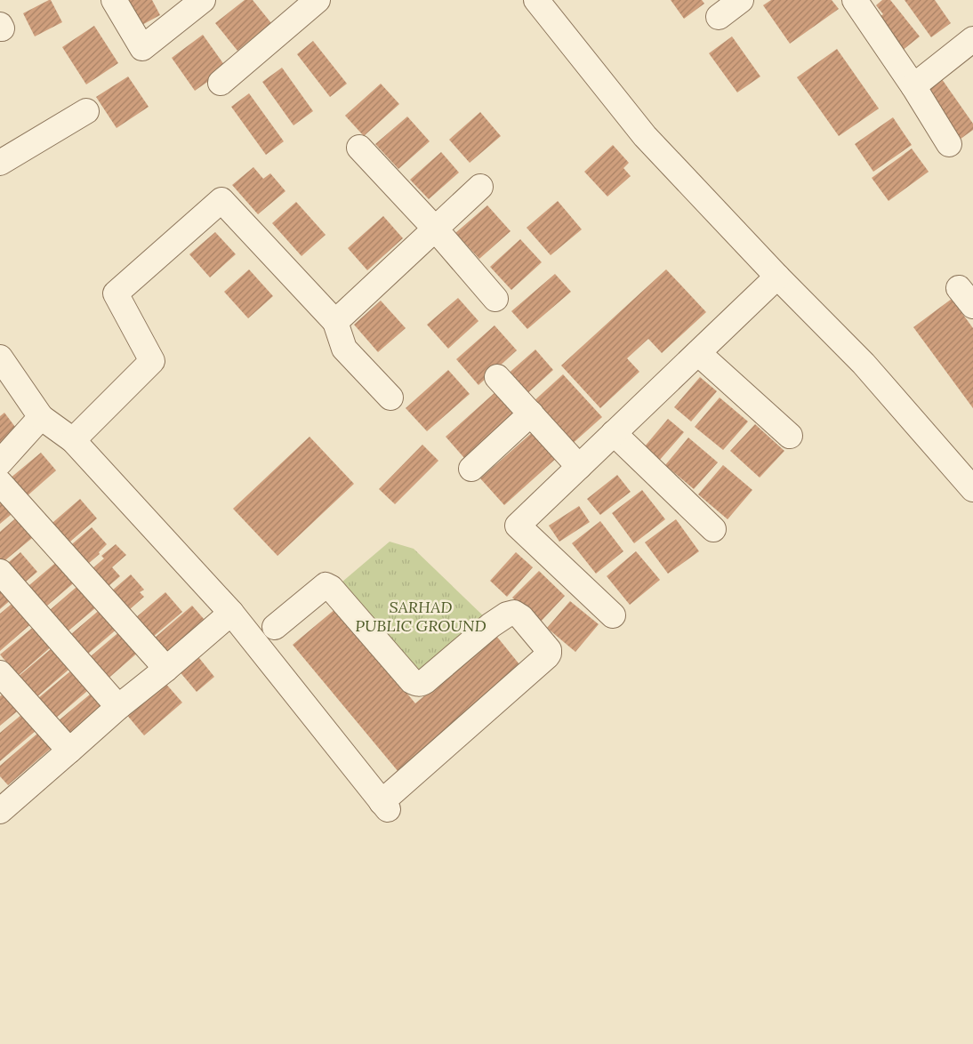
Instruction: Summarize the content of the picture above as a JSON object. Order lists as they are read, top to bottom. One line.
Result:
{"parks":["SARHAD PUBLIC GROUND"]}
